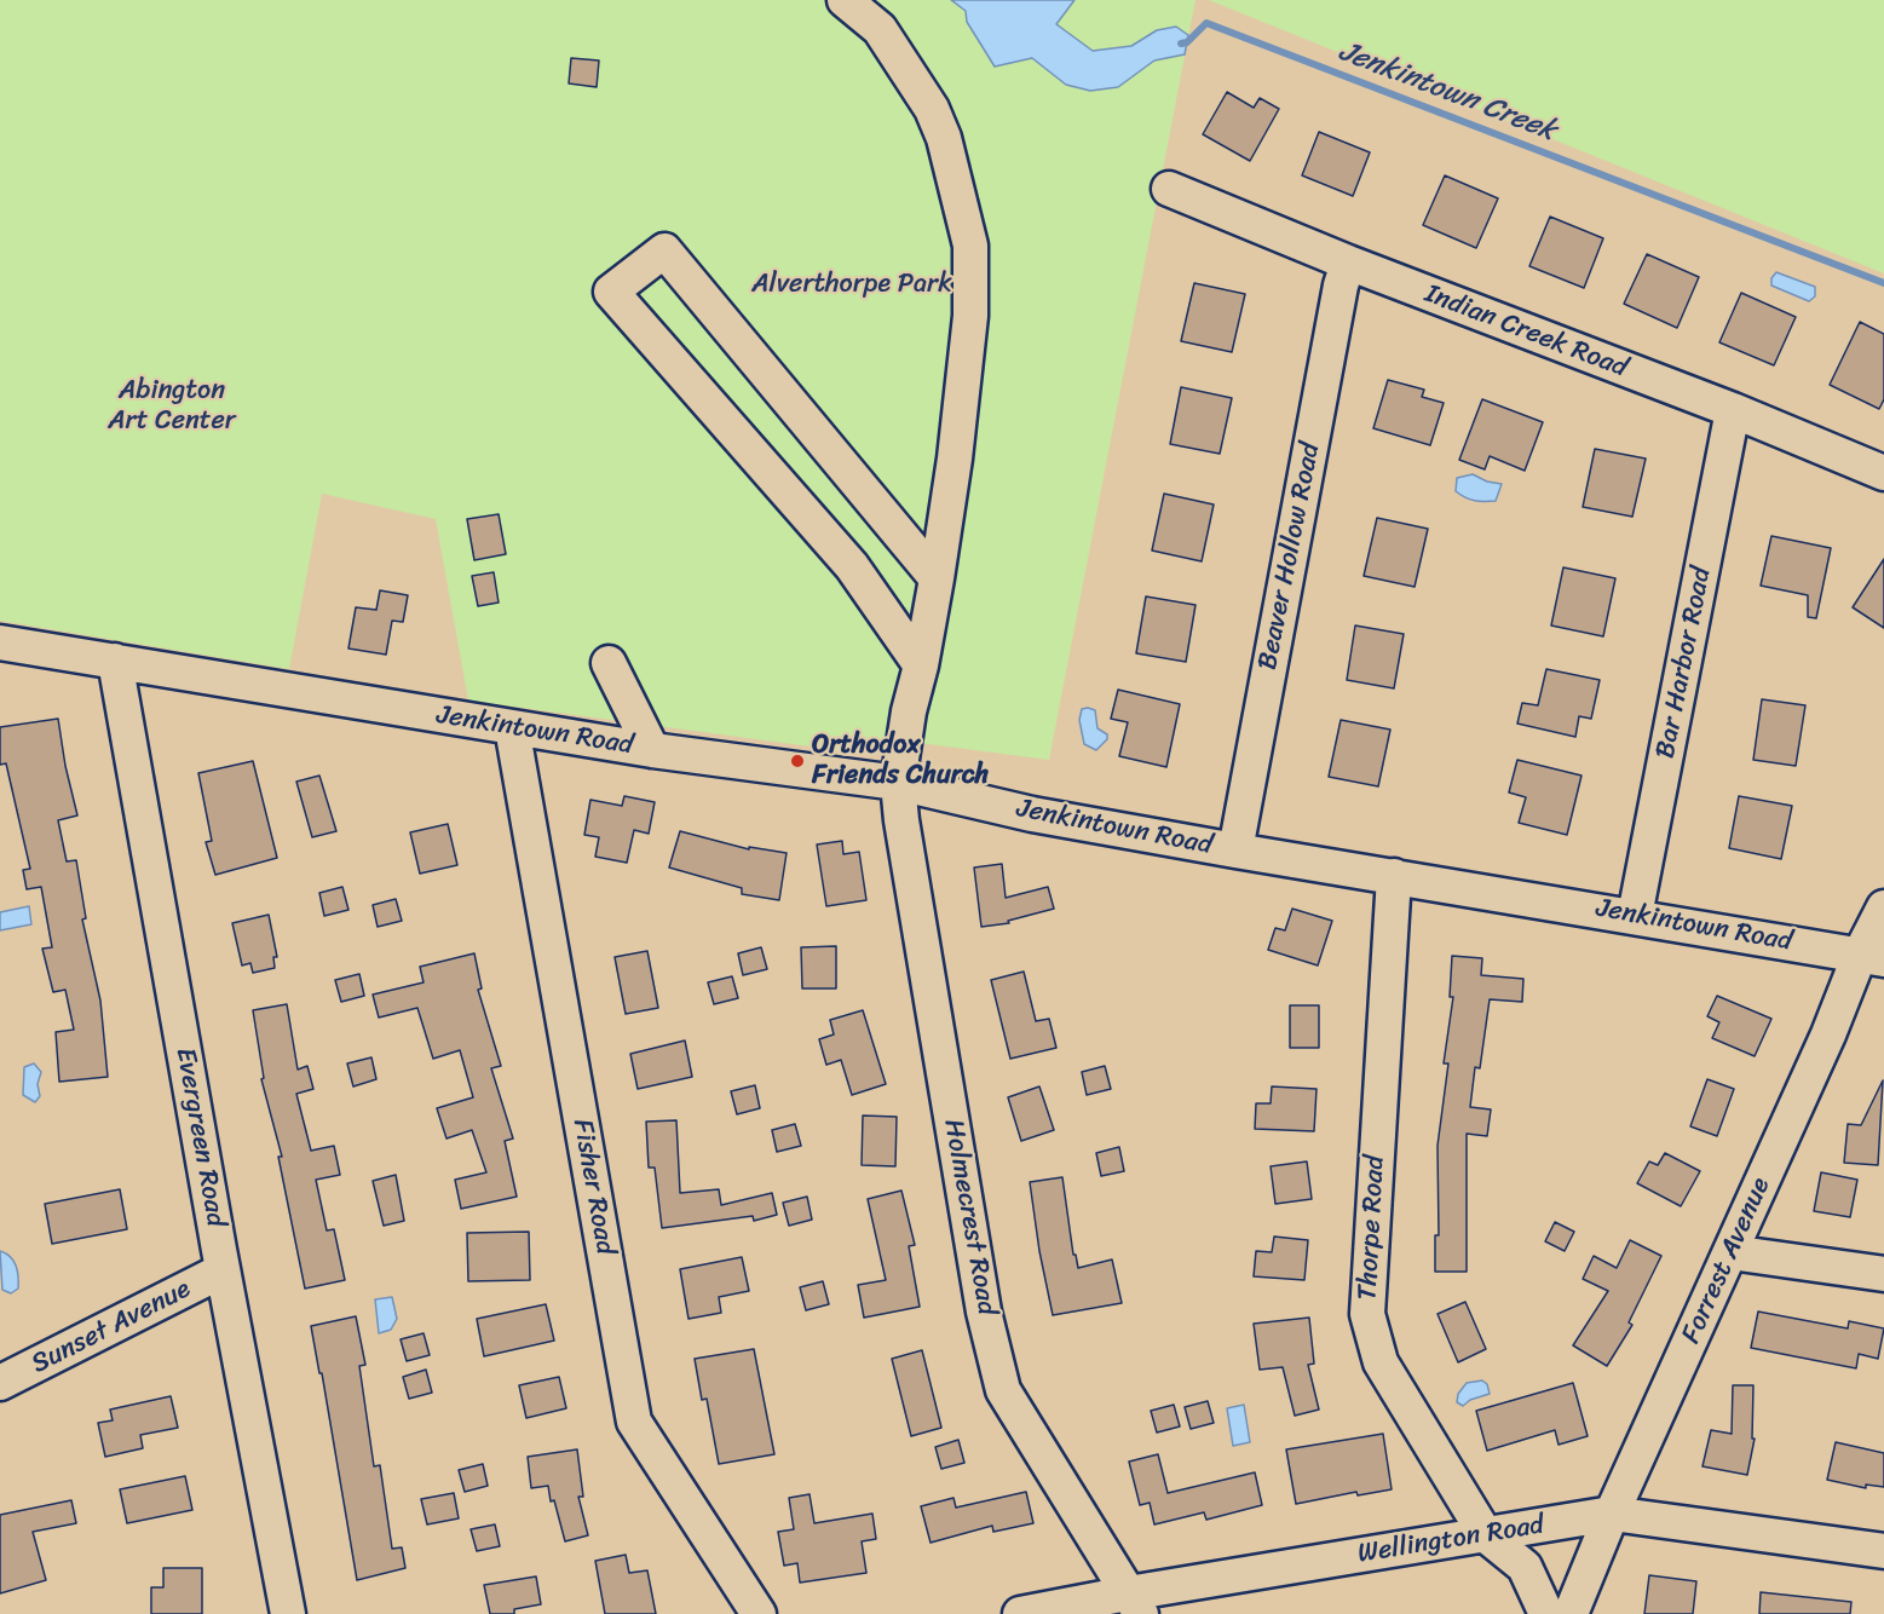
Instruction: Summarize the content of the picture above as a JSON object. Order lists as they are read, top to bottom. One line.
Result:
{"streets":{"street":["Indian Creek Road","Beaver Hollow Road","Bar Harbor Road","Jenkintown Road","Evergreen Road","Fisher Road","Holmecrest Road","Thorpe Road","Forrest Avenue","Sunset Avenue","Wellington Road"]},"crossings":[["Indian Creek Road","Beaver Hollow Road"],["Indian Creek Road","Bar Harbor Road"],["Beaver Hollow Road","Jenkintown Road"],["Bar Harbor Road","Jenkintown Road"],["Jenkintown Road","Evergreen Road"],["Jenkintown Road","Fisher Road"],["Jenkintown Road","Holmecrest Road"],["Jenkintown Road","Thorpe Road"],["Jenkintown Road","Forrest Avenue"],["Evergreen Road","Sunset Avenue"],["Holmecrest Road","Wellington Road"],["Thorpe Road","Wellington Road"],["Forrest Avenue","Wellington Road"]],"water":["Jenkintown Creek"],"parks":["Alverthorpe Park","Abington Art Center"],"places":["Orthodox Friends Church"]}
